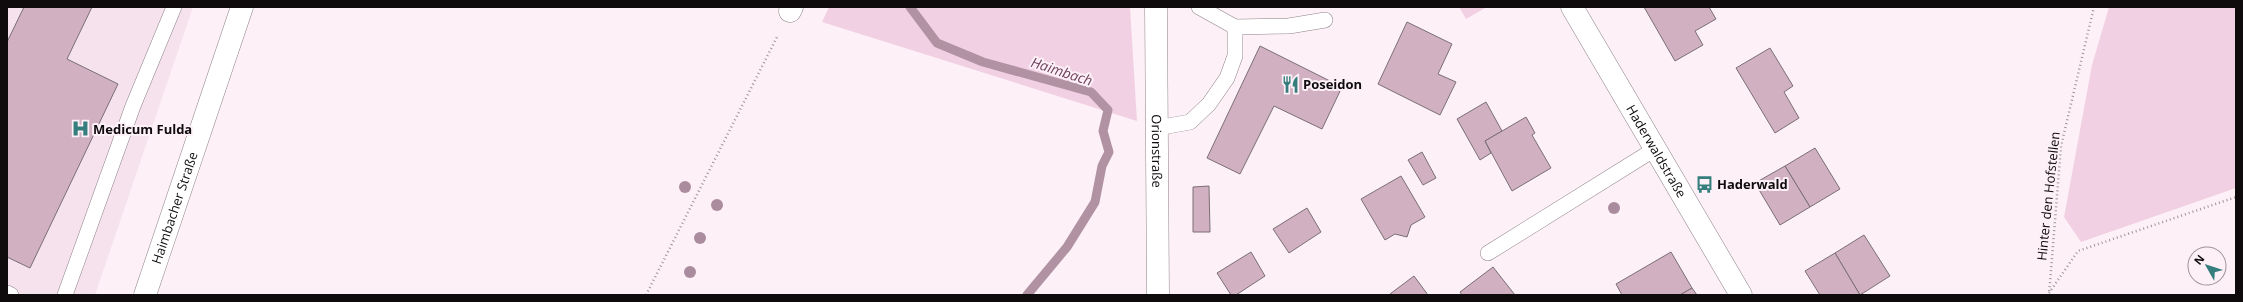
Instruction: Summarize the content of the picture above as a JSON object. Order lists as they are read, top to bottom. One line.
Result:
{"streets":{"street":["Orionstraße","Haderwaldstraße","Haimbacher Straße"],"path":["Hinter den Hofstellen"]},"water":["Haimbach"],"places":{"restaurant":["Poseidon"],"hospital":["Medicum Fulda"],"bus stop":["Haderwald"]},"north":"top left"}
